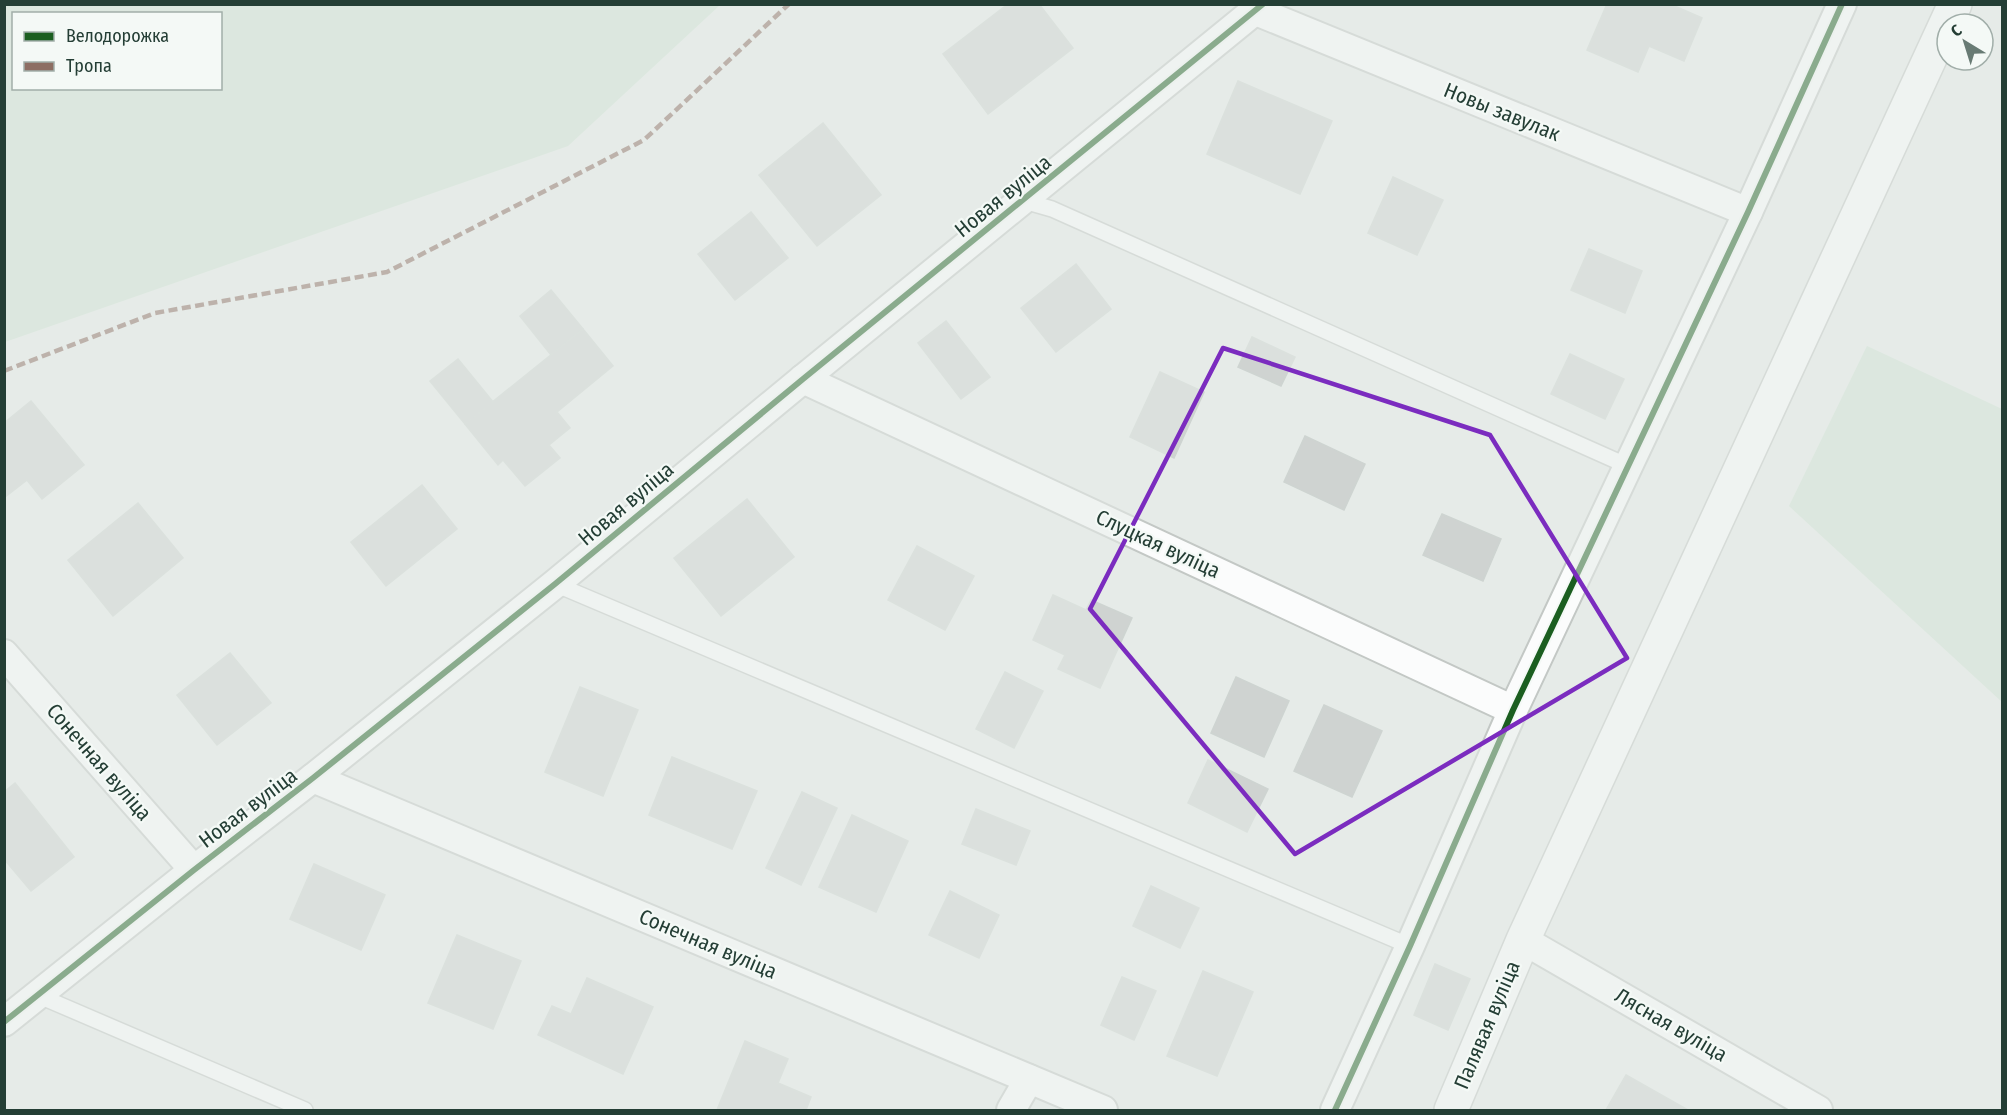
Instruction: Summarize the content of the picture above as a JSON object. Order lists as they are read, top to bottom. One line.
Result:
{"streets":{"street":["Новы завулак","Новая вуліца","Слуцкая вуліца","Сонечная вуліца","Палявая вуліца","Лясная вуліца"]},"crossings":[["Новы завулак","Новая вуліца"],["Новая вуліца","Слуцкая вуліца"],["Новая вуліца","Сонечная вуліца"],["Палявая вуліца","Лясная вуліца"]],"legend":["Велодорожка","Тропа"],"north":"top left"}
